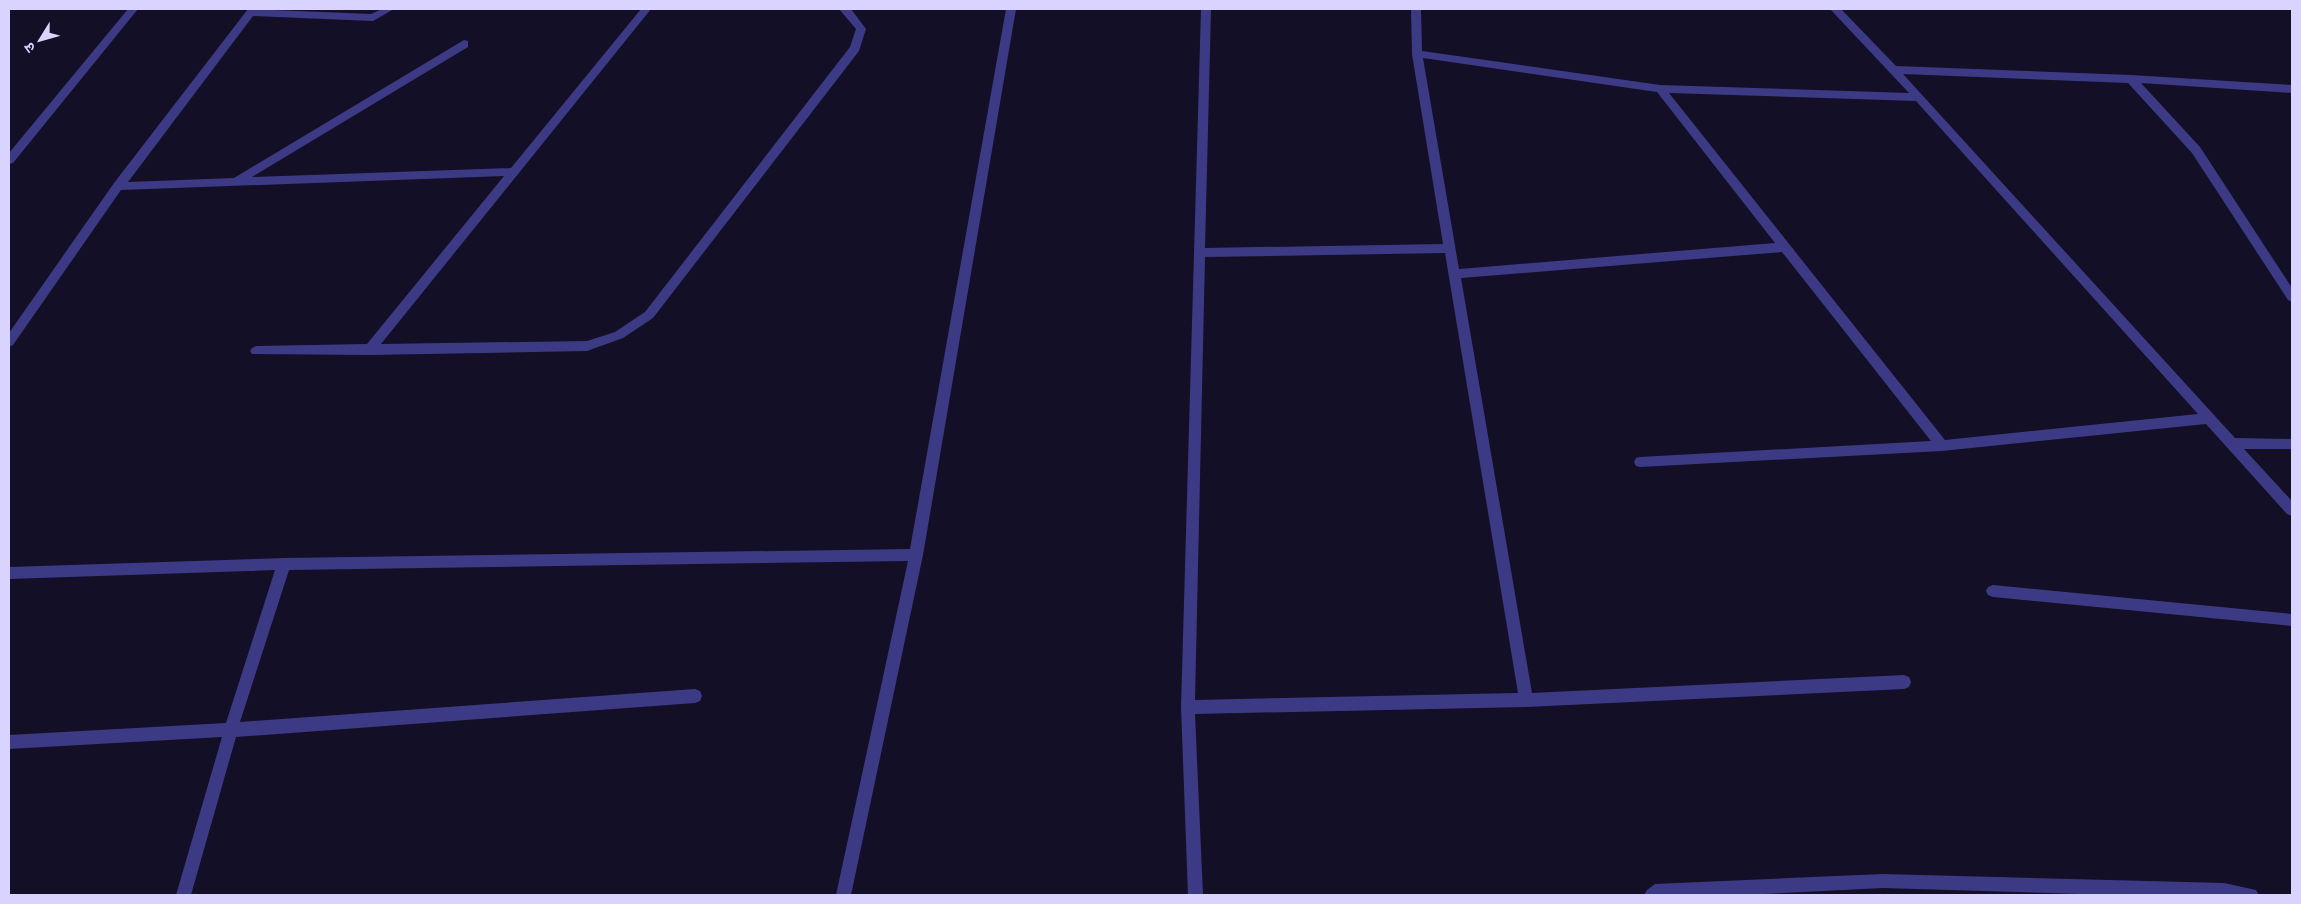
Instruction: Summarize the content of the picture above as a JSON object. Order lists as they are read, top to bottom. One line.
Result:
{"north":"bottom left"}
